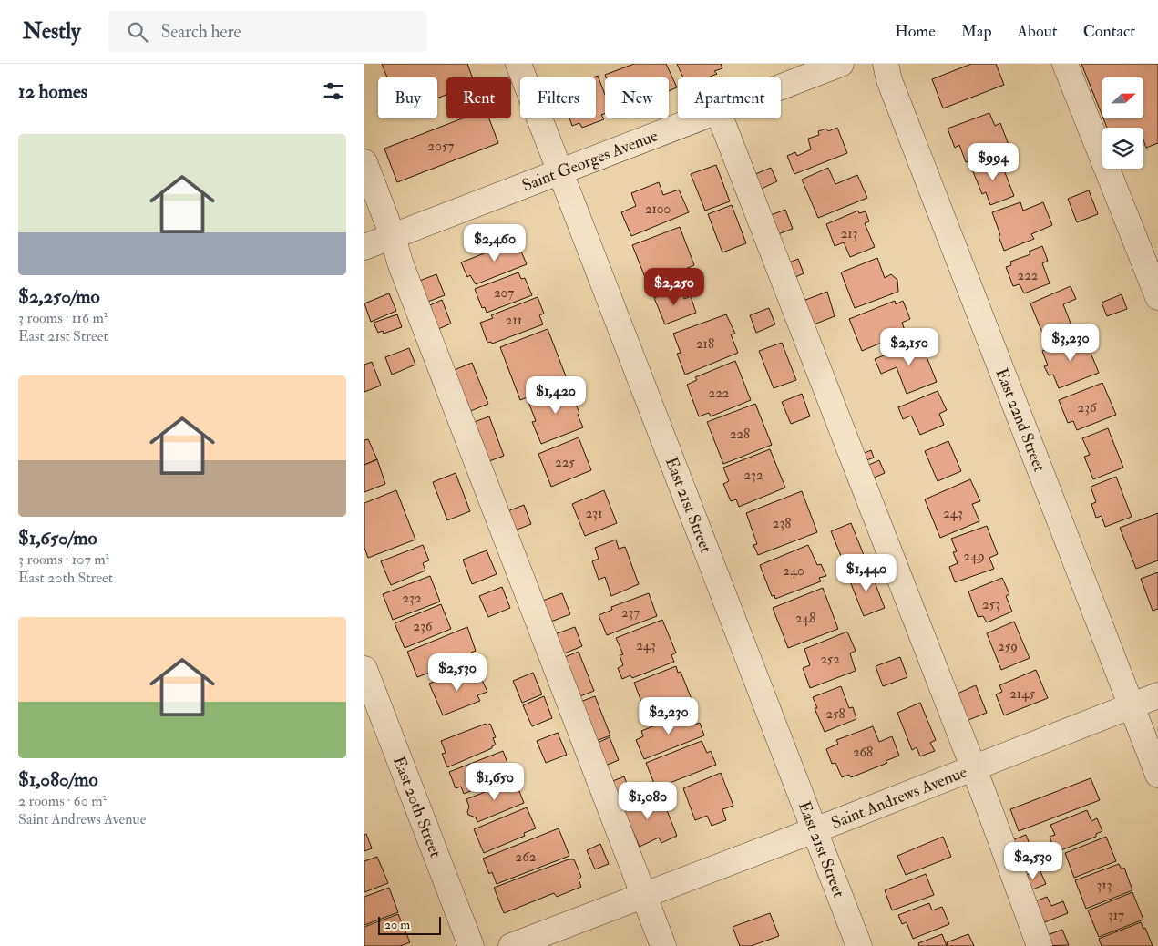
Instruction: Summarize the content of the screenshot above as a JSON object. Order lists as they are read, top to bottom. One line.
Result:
{"streets":{"street":["Saint Georges Avenue","East 22nd Street","East 21st Street","Saint Andrews Avenue","East 20th Street"]},"crossings":[["Saint Georges Avenue","East 21st Street"],["East 22nd Street","Saint Andrews Avenue"],["East 21st Street","Saint Andrews Avenue"]],"house_numbers":["2057","2100","213","222","207","211","218","222","236","228","225","232","231","243","238","249","240","232","253","237","248","236","243","259","252","2145","258","268","262","313","317"],"scale_bar":"20 m","north":"right","page":{"header":"Nestly","search":"Search here","nav":["Home","Map","About","Contact"],"heading":"12 homes","chip":["Buy","Rent","Filters","New","Apartment"],"list":[{"name":"$2,250/mo","note":"3 rooms · 116 m² · East 21st Street"},{"name":"$1,650/mo","note":"3 rooms · 107 m² · East 20th Street"},{"name":"$1,080/mo","note":"2 rooms · 60 m² · Saint Andrews Avenue"}],"price":["$994","$2,460","$2,250","$3,230","$2,150","$1,420","$1,440","$2,530","$2,230","$1,650","$1,080","$2,530"],"scale":"20 m"}}
